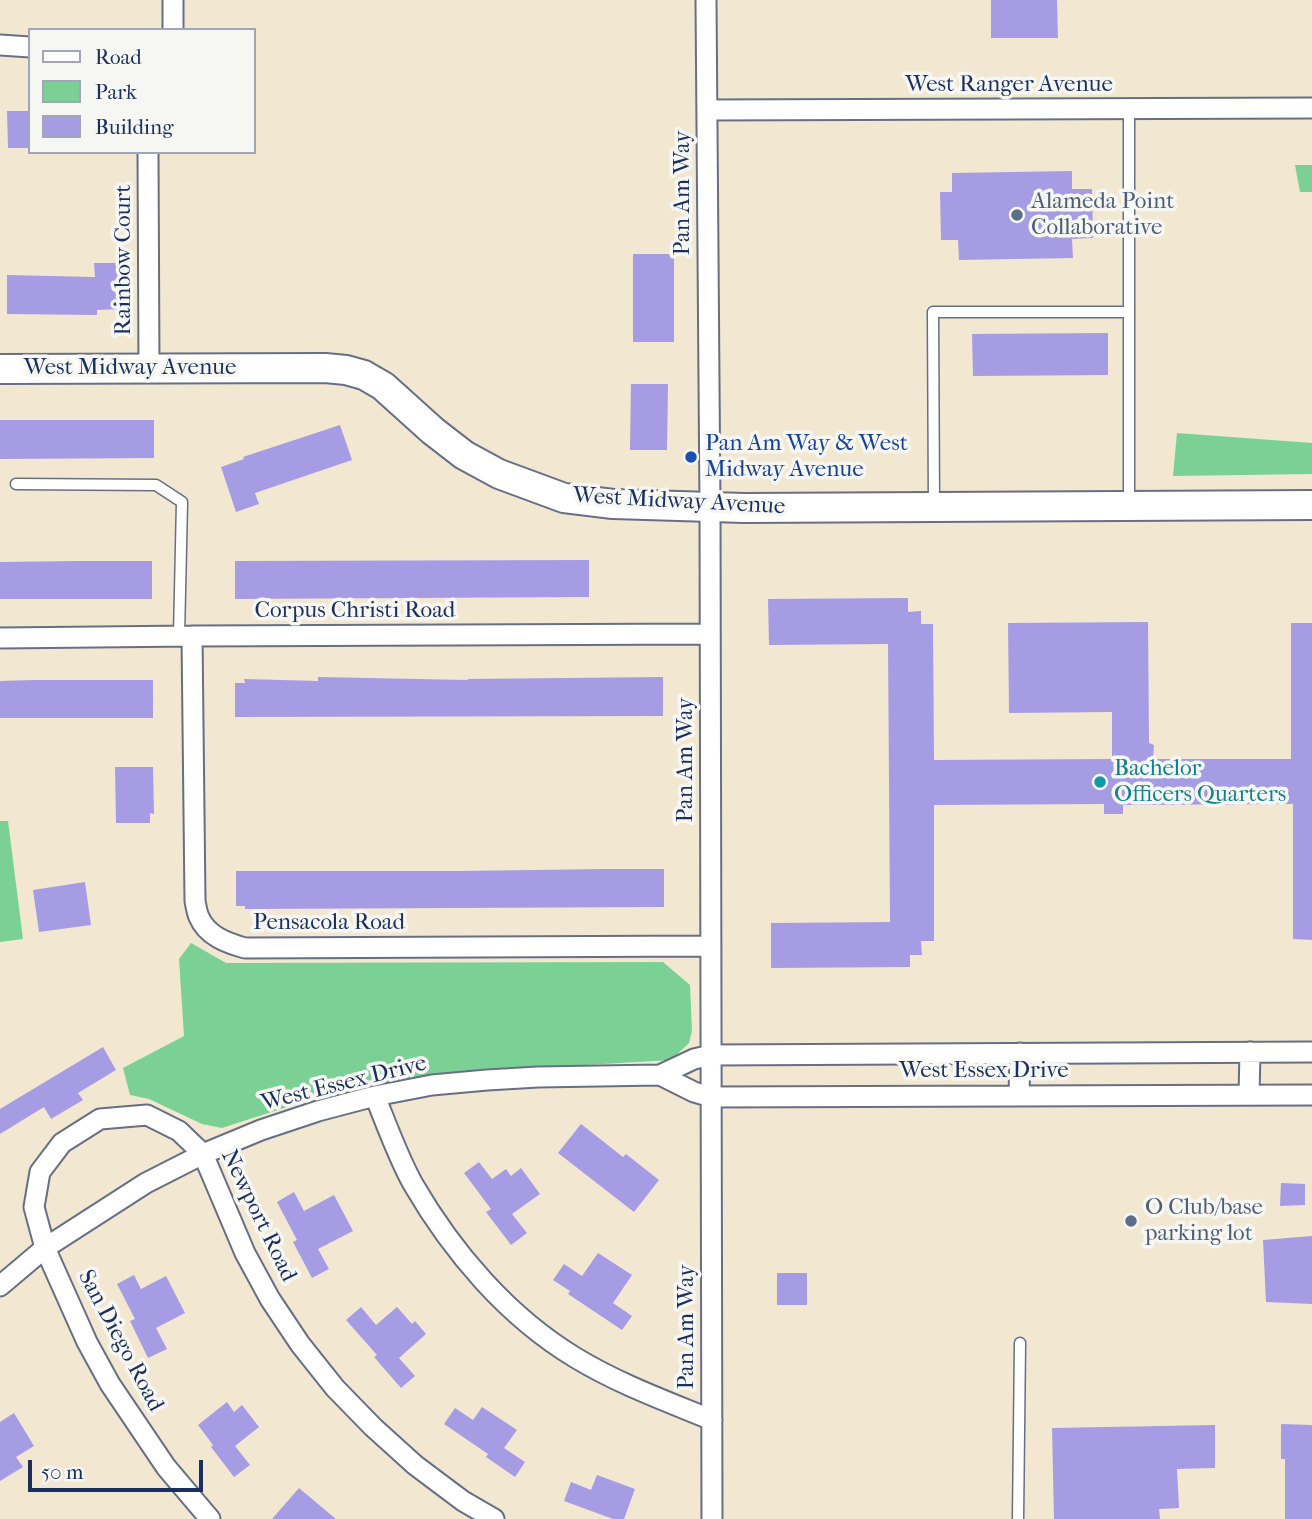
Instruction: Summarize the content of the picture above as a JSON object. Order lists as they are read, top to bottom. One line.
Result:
{"streets":{"street":["West Ranger Avenue","Pan Am Way","Rainbow Court","West Midway Avenue","Corpus Christi Road","Pensacola Road","West Essex Drive","Newport Road","San Diego Road"]},"crossings":[["West Ranger Avenue","Pan Am Way"],["Pan Am Way","West Midway Avenue"],["Pan Am Way","Corpus Christi Road"],["Pan Am Way","Pensacola Road"],["Pan Am Way","West Essex Drive"],["Rainbow Court","West Midway Avenue"],["Corpus Christi Road","Pensacola Road"],["West Essex Drive","Newport Road"],["West Essex Drive","San Diego Road"],["Newport Road","San Diego Road"]],"places":["Alameda Point Collaborative","Pan Am Way & West Midway Avenue","Bachelor Officers Quarters","O Club/base parking lot"],"legend":["Road","Park","Building"],"scale_bar":"50 m"}
